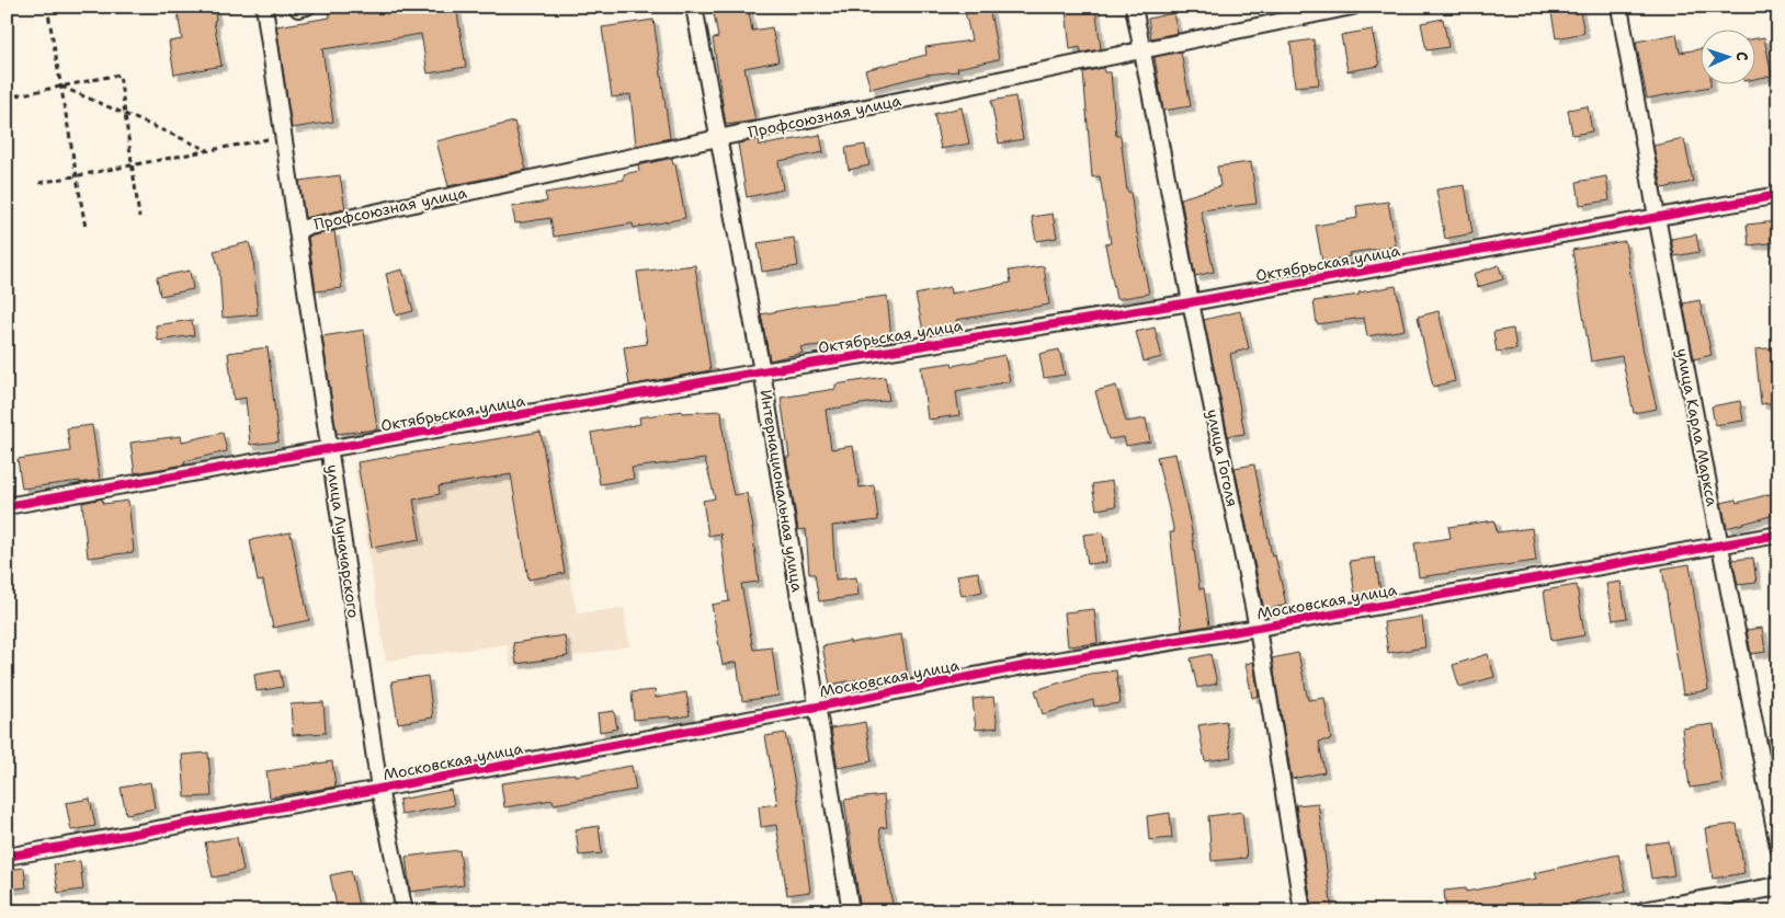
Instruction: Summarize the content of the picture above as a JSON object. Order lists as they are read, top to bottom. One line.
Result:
{"streets":{"street":["Профсоюзная улица","Октябрьская улица","улица Карла Маркса","улица Гоголя","Интернациональная улица","улица Луначарского","Московская улица"]},"crossings":[["Профсоюзная улица","улица Гоголя"],["Профсоюзная улица","Интернациональная улица"],["Профсоюзная улица","улица Луначарского"],["Октябрьская улица","улица Карла Маркса"],["Октябрьская улица","улица Гоголя"],["Октябрьская улица","Интернациональная улица"],["Октябрьская улица","улица Луначарского"],["улица Карла Маркса","Московская улица"],["улица Гоголя","Московская улица"],["Интернациональная улица","Московская улица"],["улица Луначарского","Московская улица"]],"north":"right"}
